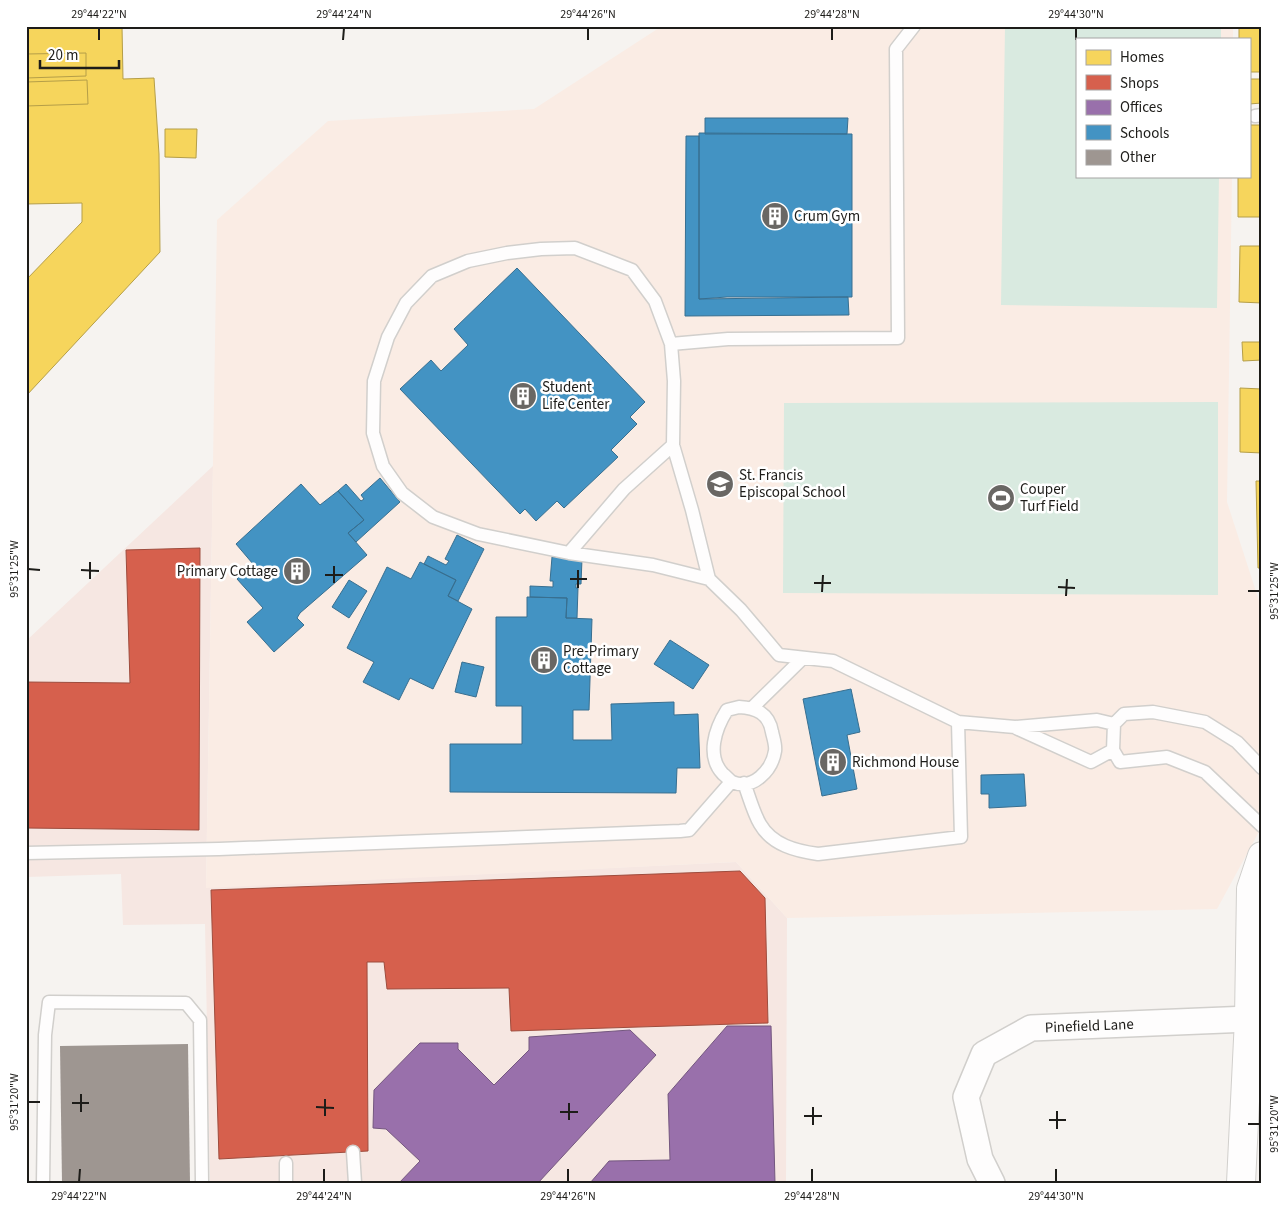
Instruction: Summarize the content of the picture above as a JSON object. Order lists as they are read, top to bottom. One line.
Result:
{"streets":{"street":["Pinefield Lane"]},"places":{"building":["Crum Gym","Student Life Center","Primary Cottage","Pre-Primary Cottage","Richmond House"],"school or university":["St. Francis Episcopal School"],"sports":["Couper Turf Field"]},"legend":["Homes","Shops","Offices","Schools","Other"],"scale_bar":"20 m","coordinates":["29°44'22\"N","29°44'24\"N","29°44'26\"N","29°44'28\"N","29°44'30\"N","95°31'25\"W","95°31'20\"W"]}
